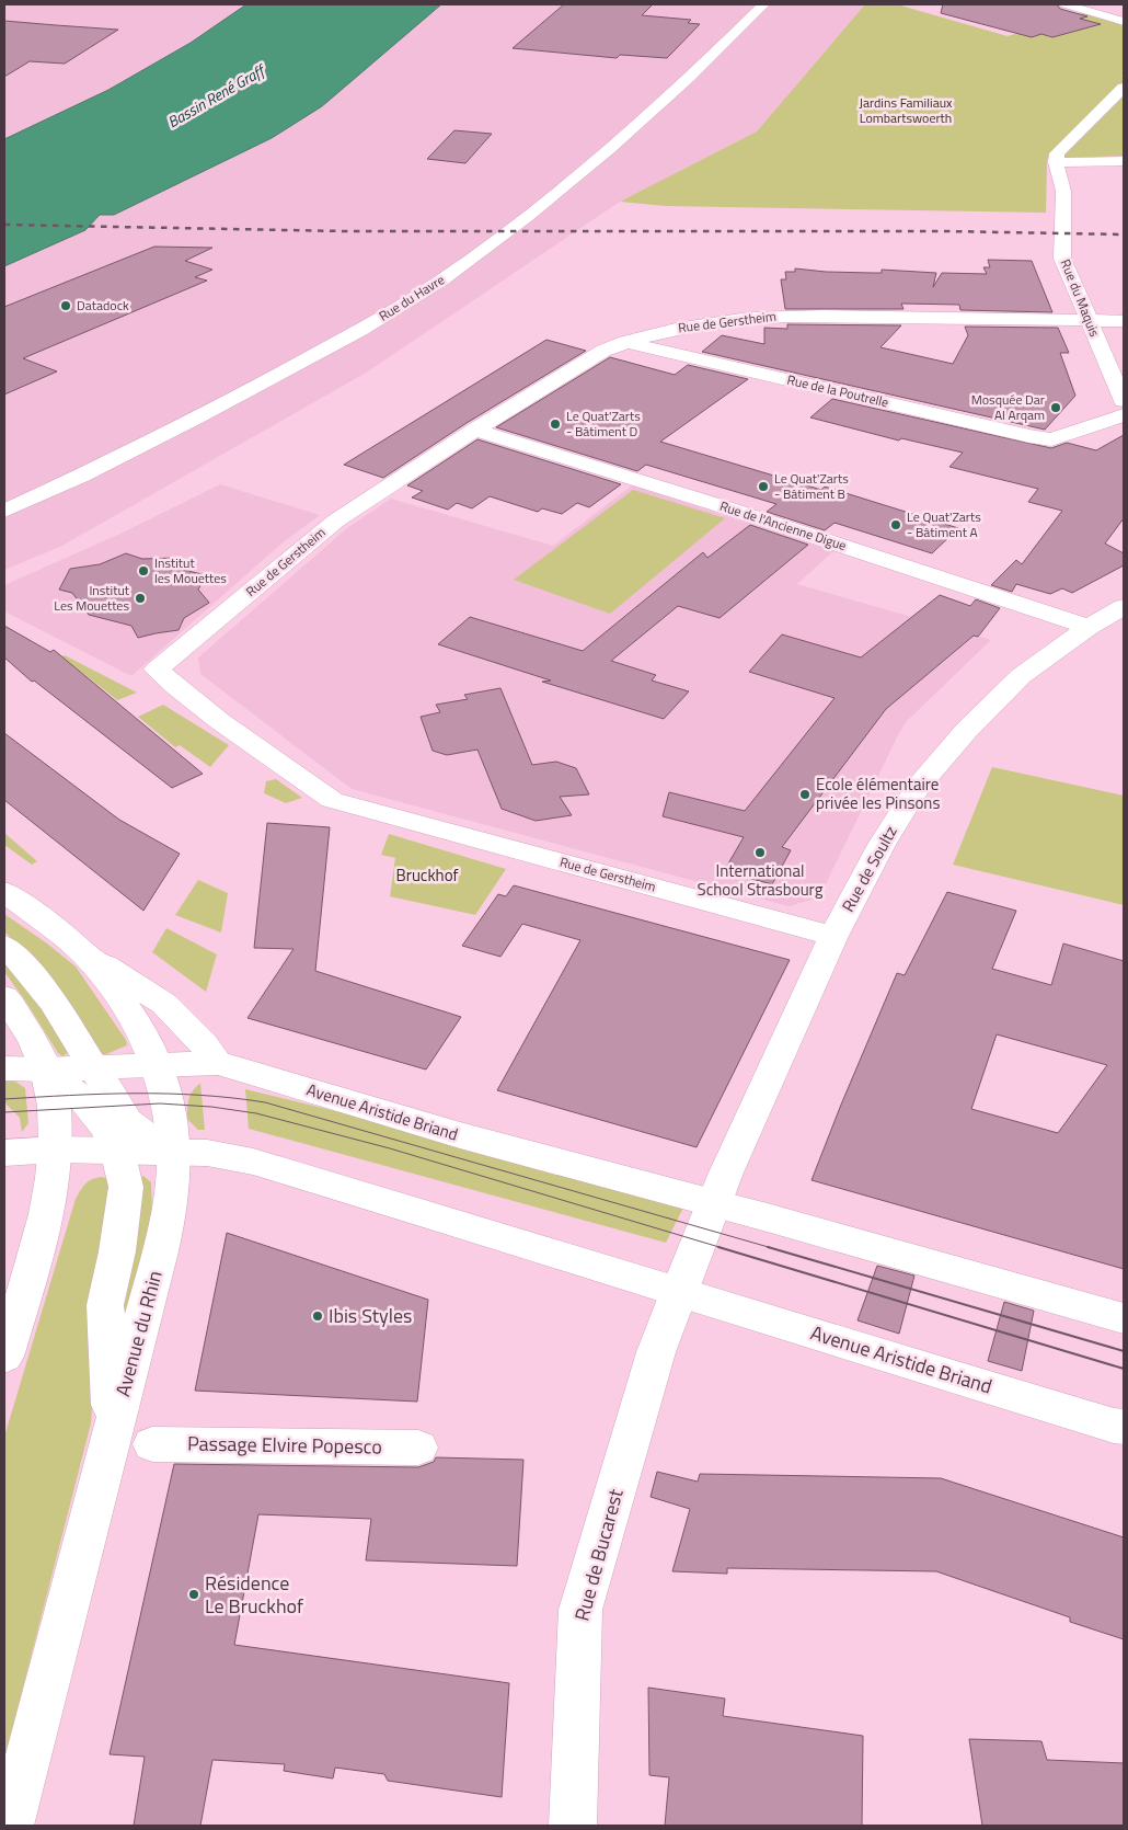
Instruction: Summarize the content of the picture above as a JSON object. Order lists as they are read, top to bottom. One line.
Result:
{"streets":{"street":["Rue du Havre","Rue du Maquis","Rue de Gerstheim","Rue de la Poutrelle","Rue de l'Ancienne Digue","Rue de Soultz","Avenue Aristide Briand","Avenue du Rhin","Passage Elvire Popesco","Rue de Bucarest"]},"crossings":[["Rue du Maquis","Rue de Gerstheim"],["Rue de Gerstheim","Rue de la Poutrelle"],["Rue de Gerstheim","Rue de l'Ancienne Digue"],["Rue de Gerstheim","Rue de Soultz"],["Rue de l'Ancienne Digue","Rue de Soultz"],["Rue de Soultz","Avenue Aristide Briand"],["Avenue Aristide Briand","Avenue du Rhin"],["Avenue Aristide Briand","Rue de Bucarest"],["Avenue du Rhin","Passage Elvire Popesco"]],"water":["Bassin René Graff"],"parks":["Jardins Familiaux Lombartswoerth","Bruckhof"],"places":["Datadock","Mosquée Dar Al Arqam","Le Quat'Zarts - Bâtiment D","Le Quat'Zarts - Bâtiment B","Le Quat'Zarts - Bâtiment A","Institut les Mouettes","Institut Les Mouettes","Ecole élémentaire privée les Pinsons","International School Strasbourg","Ibis Styles","Résidence Le Bruckhof"]}
